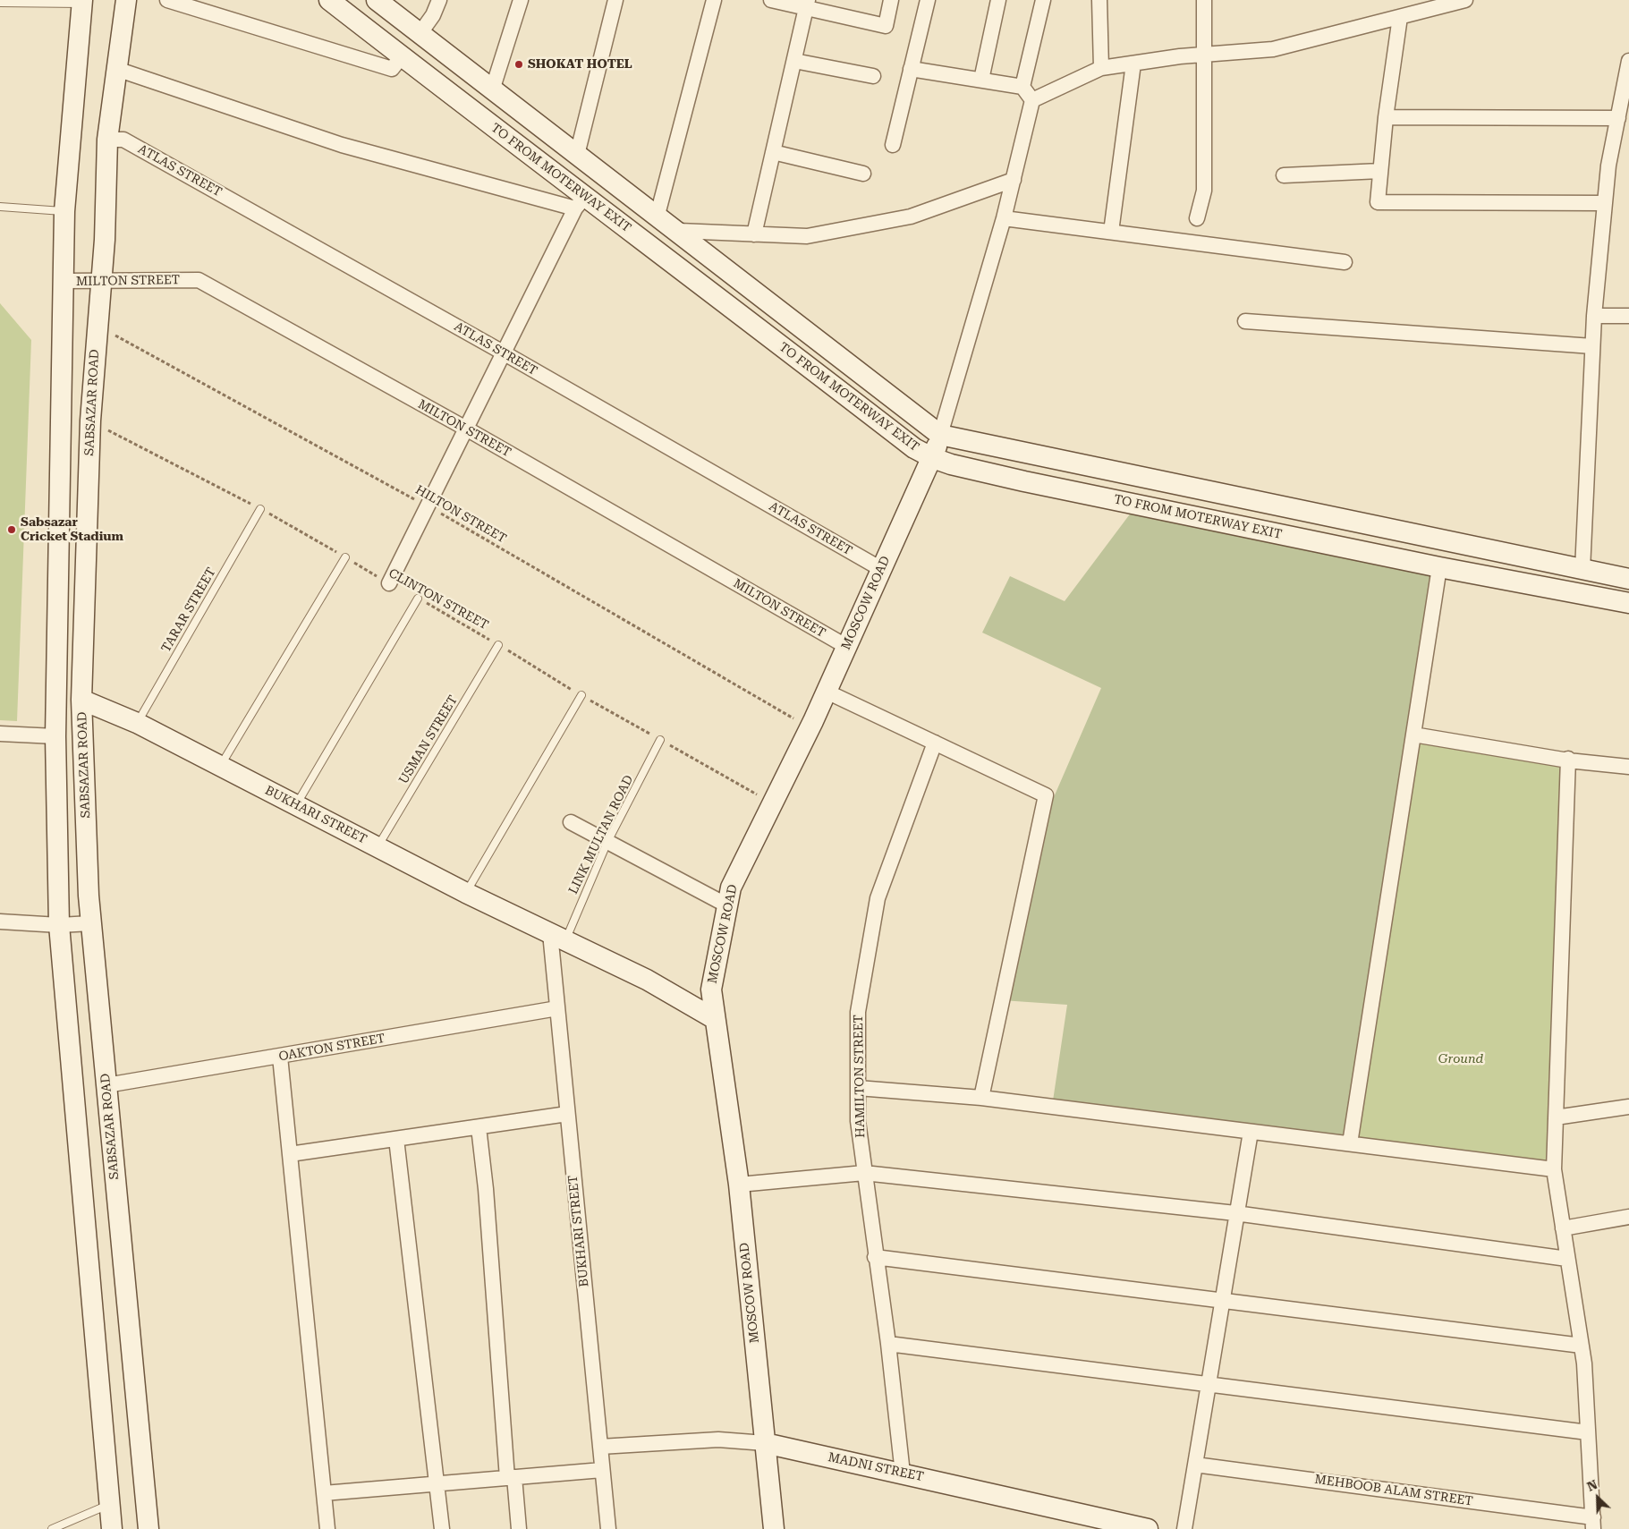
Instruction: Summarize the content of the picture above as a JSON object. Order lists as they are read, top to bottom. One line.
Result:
{"streets":{"main road":["TO FROM MOTERWAY EXIT","SABSAZAR ROAD","MOSCOW ROAD","BUKHARI STREET","MADNI STREET"],"street":["ATLAS STREET","MILTON STREET","OAKTON STREET","HAMILTON STREET","MEHBOOB ALAM STREET"],"lane":["TARAR STREET","USMAN STREET","LINK MULTAN ROAD"],"path":["HILTON STREET","CLINTON STREET"]},"crossings":[["ATLAS STREET","SABSAZAR ROAD"],["ATLAS STREET","MOSCOW ROAD"],["TO FROM MOTERWAY EXIT","MOSCOW ROAD"],["MILTON STREET","SABSAZAR ROAD"],["MILTON STREET","MOSCOW ROAD"],["SABSAZAR ROAD","HILTON STREET"],["SABSAZAR ROAD","CLINTON STREET"],["SABSAZAR ROAD","BUKHARI STREET"],["SABSAZAR ROAD","OAKTON STREET"],["HILTON STREET","MOSCOW ROAD"],["CLINTON STREET","MOSCOW ROAD"],["CLINTON STREET","TARAR STREET"],["CLINTON STREET","USMAN STREET"],["CLINTON STREET","LINK MULTAN ROAD"],["MOSCOW ROAD","BUKHARI STREET"],["MOSCOW ROAD","MADNI STREET"],["TARAR STREET","BUKHARI STREET"],["USMAN STREET","BUKHARI STREET"],["BUKHARI STREET","LINK MULTAN ROAD"],["BUKHARI STREET","OAKTON STREET"],["BUKHARI STREET","MADNI STREET"],["HAMILTON STREET","MADNI STREET"]],"parks":["Ground"],"places":["SHOKAT HOTEL","Sabsazar Cricket Stadium"],"north":"top left"}
